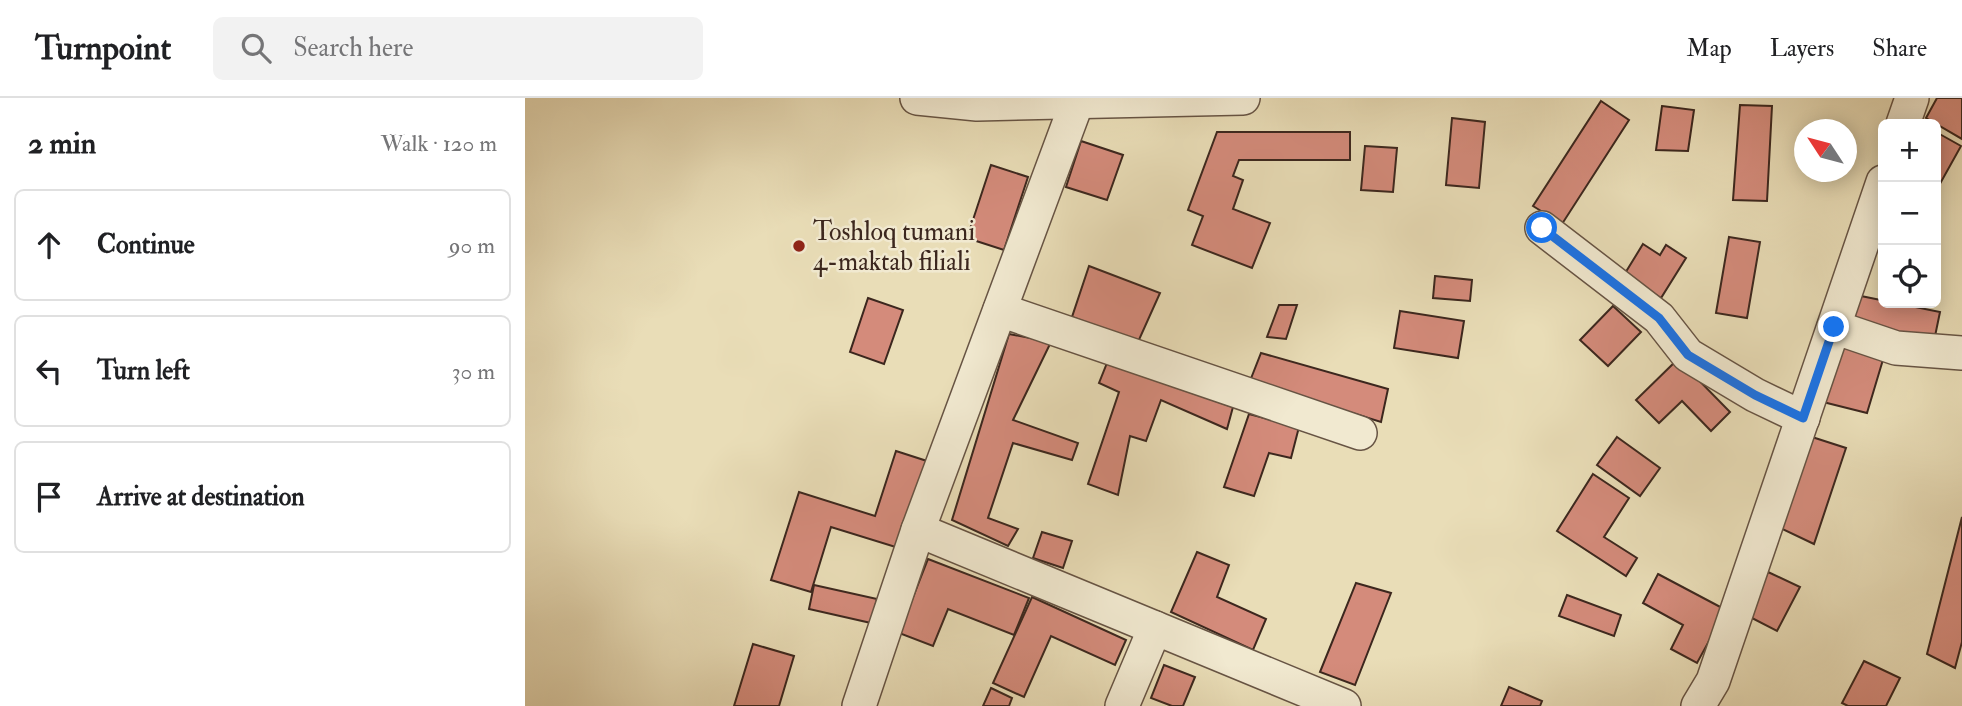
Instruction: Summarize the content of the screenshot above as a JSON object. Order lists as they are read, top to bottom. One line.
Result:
{"places":["Toshloq tumani 4-maktab filiali"],"north":"top left","page":{"header":"Turnpoint","search":"Search here","nav":["Map","Layers","Share"],"heading":["2 min","Walk · 120 m"],"map_buttons":["+","−"],"list":[["Continue","90 m"],["Turn left","30 m"],"Arrive at destination"]}}
